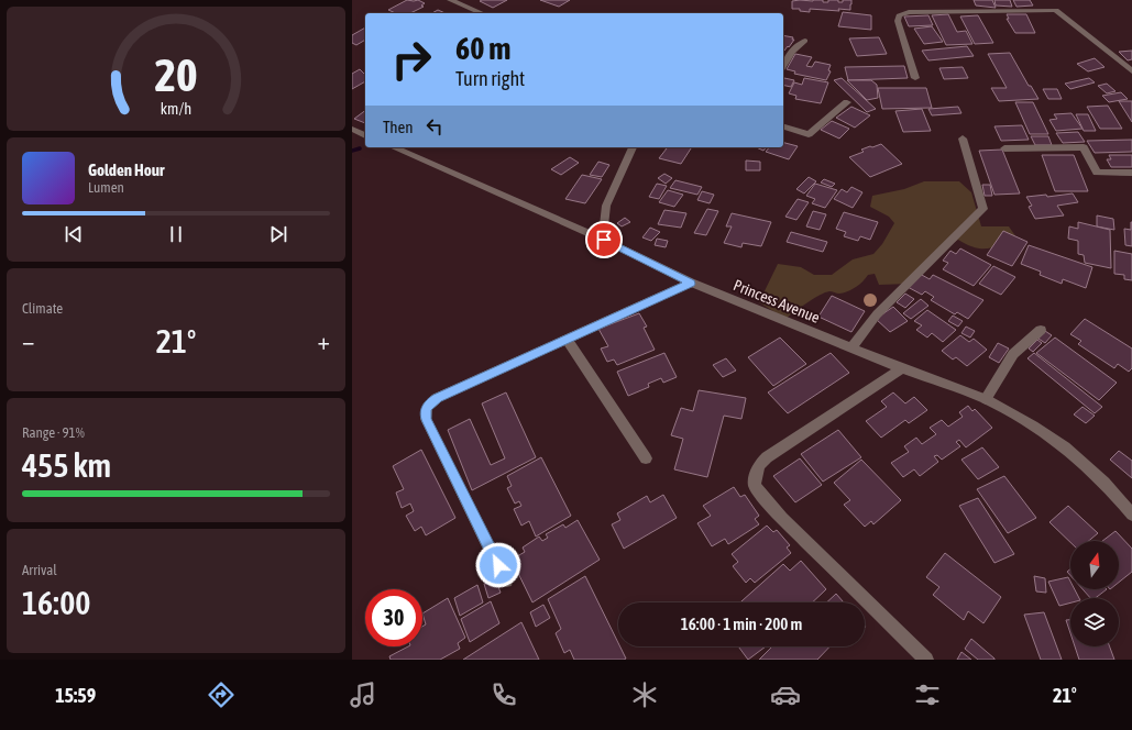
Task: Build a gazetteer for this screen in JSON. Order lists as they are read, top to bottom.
{
  "streets": {
    "street": ["Princess Avenue"]
  },
  "north": "top",
  "page": {
    "turn": ["60 m", "Turn right"],
    "then": "Then",
    "song": ["Golden Hour", "Lumen"],
    "tile": [
      "Climate",
      ["Range · 91%", "455 km"],
      ["Arrival", "16:00"]
    ],
    "heat": ["−", "21°", "+"],
    "limit": "30",
    "trip": "16:00 · 1 min · 200 m",
    "tabs": ["15:59", "21°"],
    "gauge": ["20", "km/h"]
  }
}
